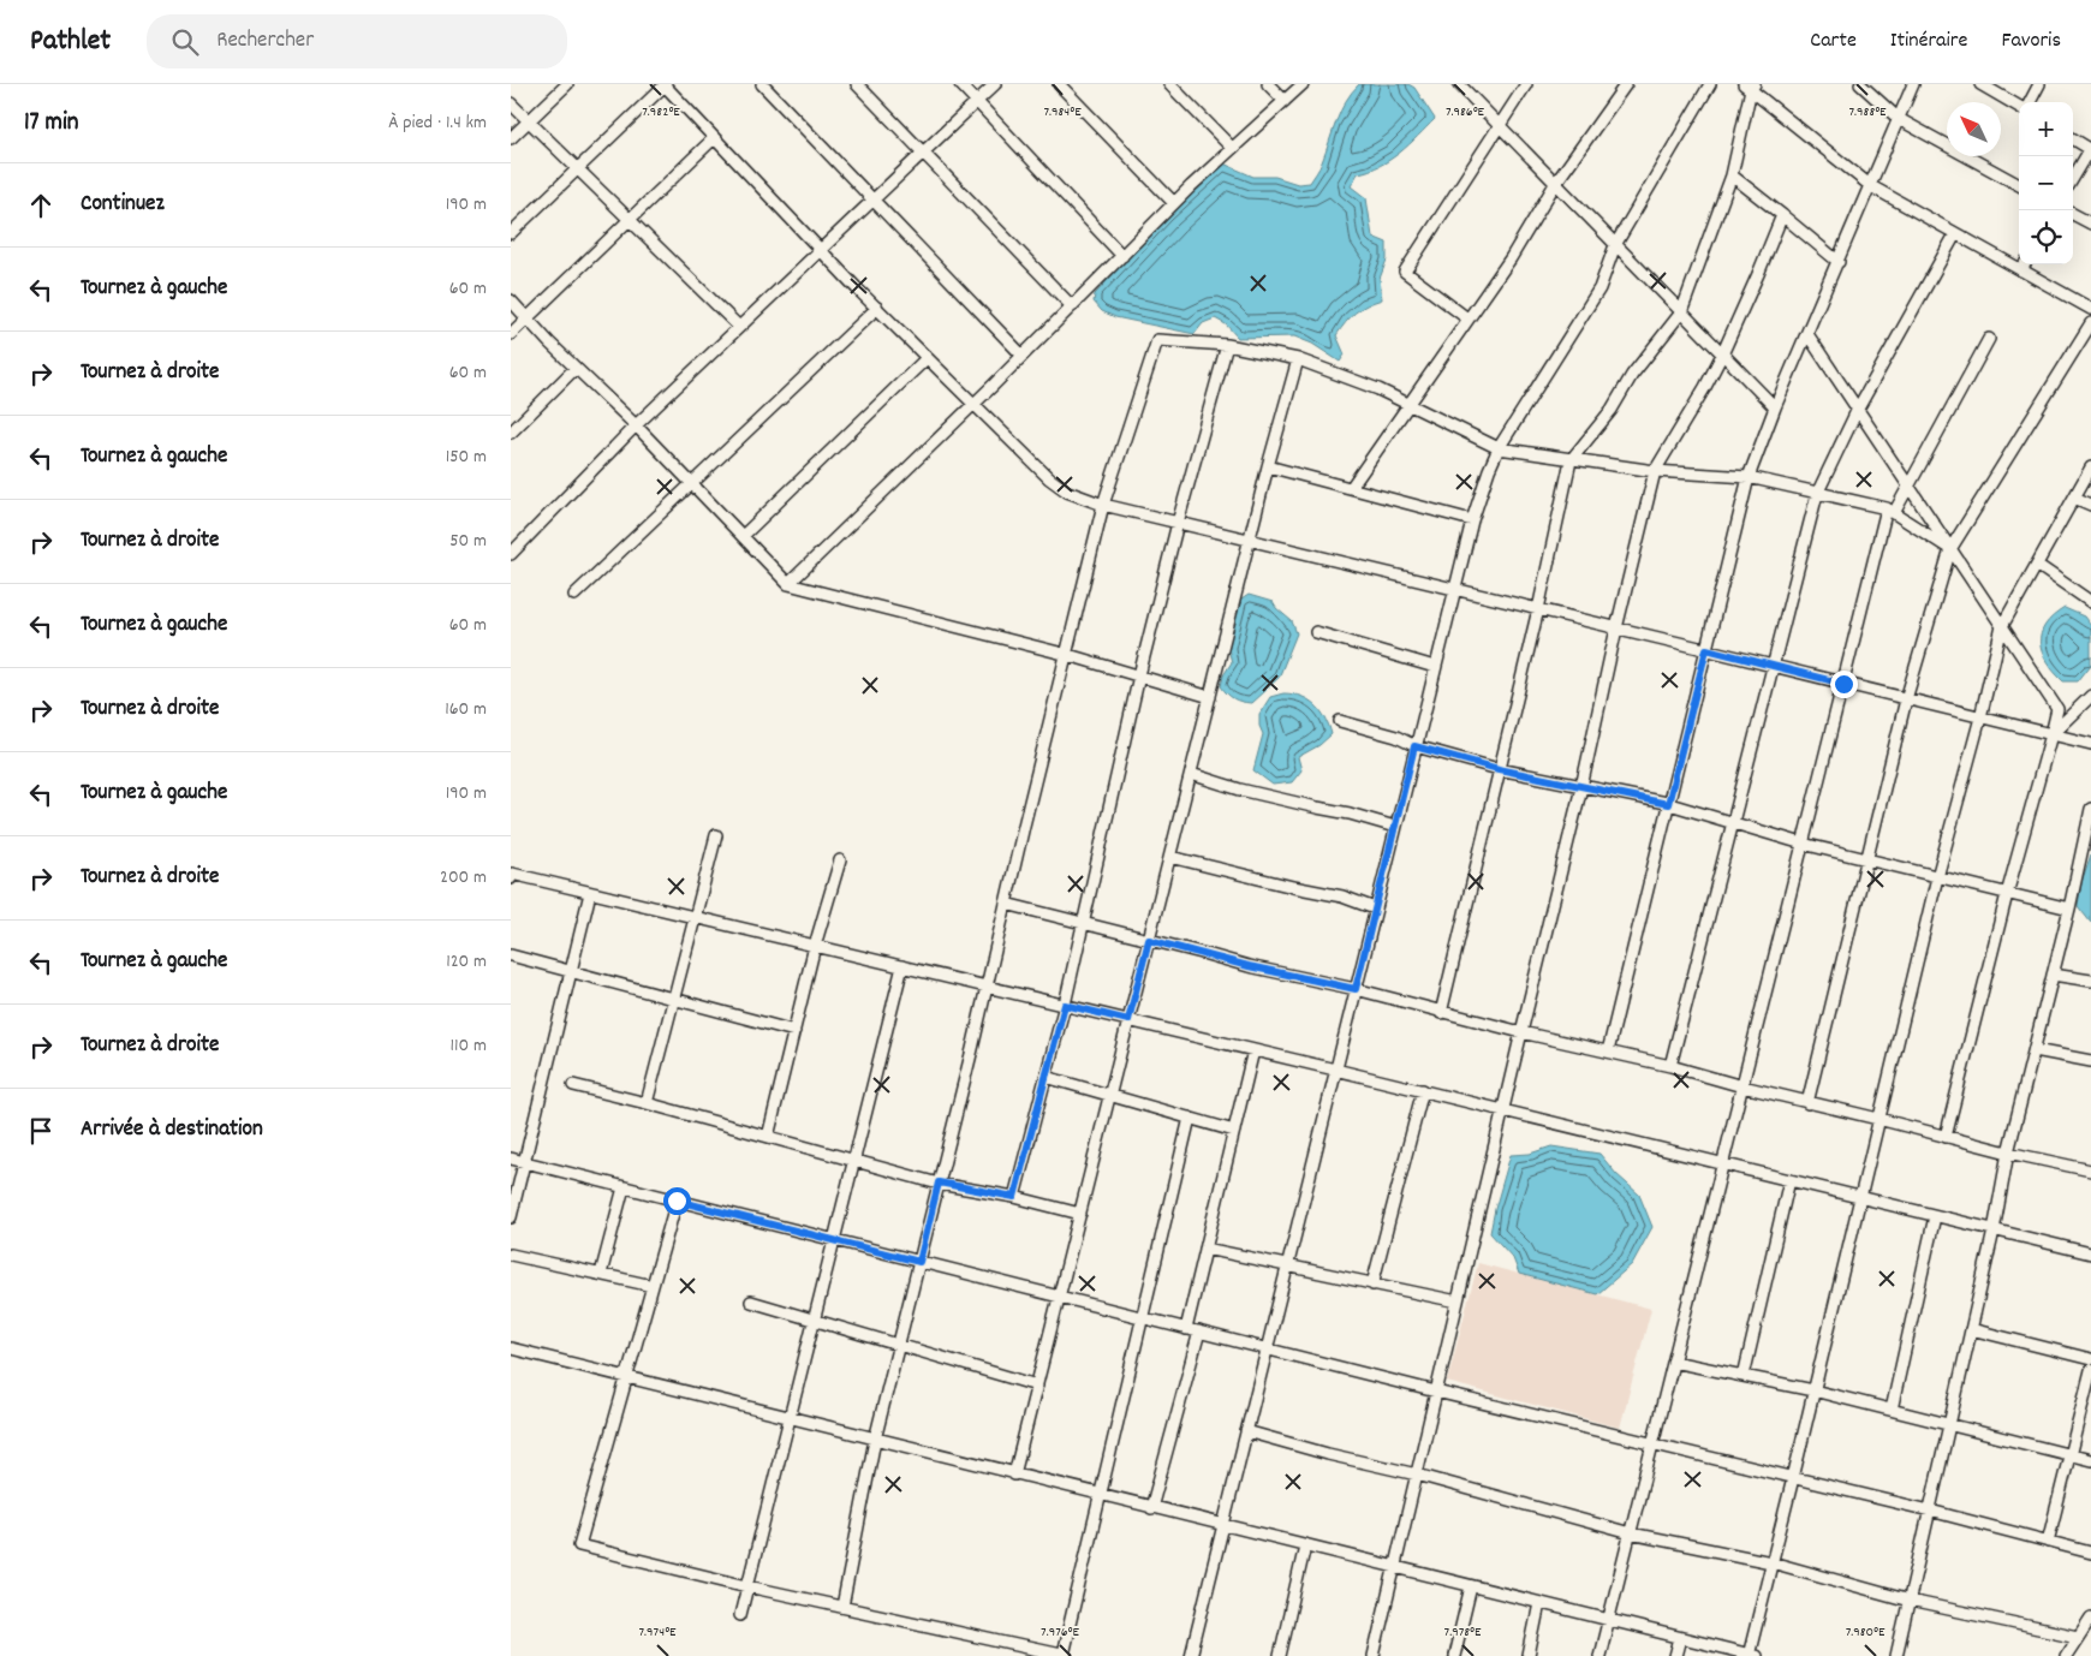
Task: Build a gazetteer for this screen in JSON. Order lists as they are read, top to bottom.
{
  "north": "top left",
  "page": {
    "header": "Pathlet",
    "search": "Rechercher",
    "nav": ["Carte", "Itinéraire", "Favoris"],
    "heading": ["17 min", "À pied · 1.4 km"],
    "map_buttons": ["+", "−"],
    "list": [
      ["Continuez", "190 m"],
      ["Tournez à gauche", "60 m"],
      ["Tournez à droite", "60 m"],
      ["Tournez à gauche", "150 m"],
      ["Tournez à droite", "50 m"],
      ["Tournez à gauche", "60 m"],
      ["Tournez à droite", "160 m"],
      ["Tournez à gauche", "190 m"],
      ["Tournez à droite", "200 m"],
      ["Tournez à gauche", "120 m"],
      ["Tournez à droite", "110 m"],
      "Arrivée à destination"
    ]
  },
  "coordinates": [
    "7.982°E",
    "7.984°E",
    "7.986°E",
    "7.988°E",
    "7.974°E",
    "7.976°E",
    "7.978°E",
    "7.980°E"
  ]
}
